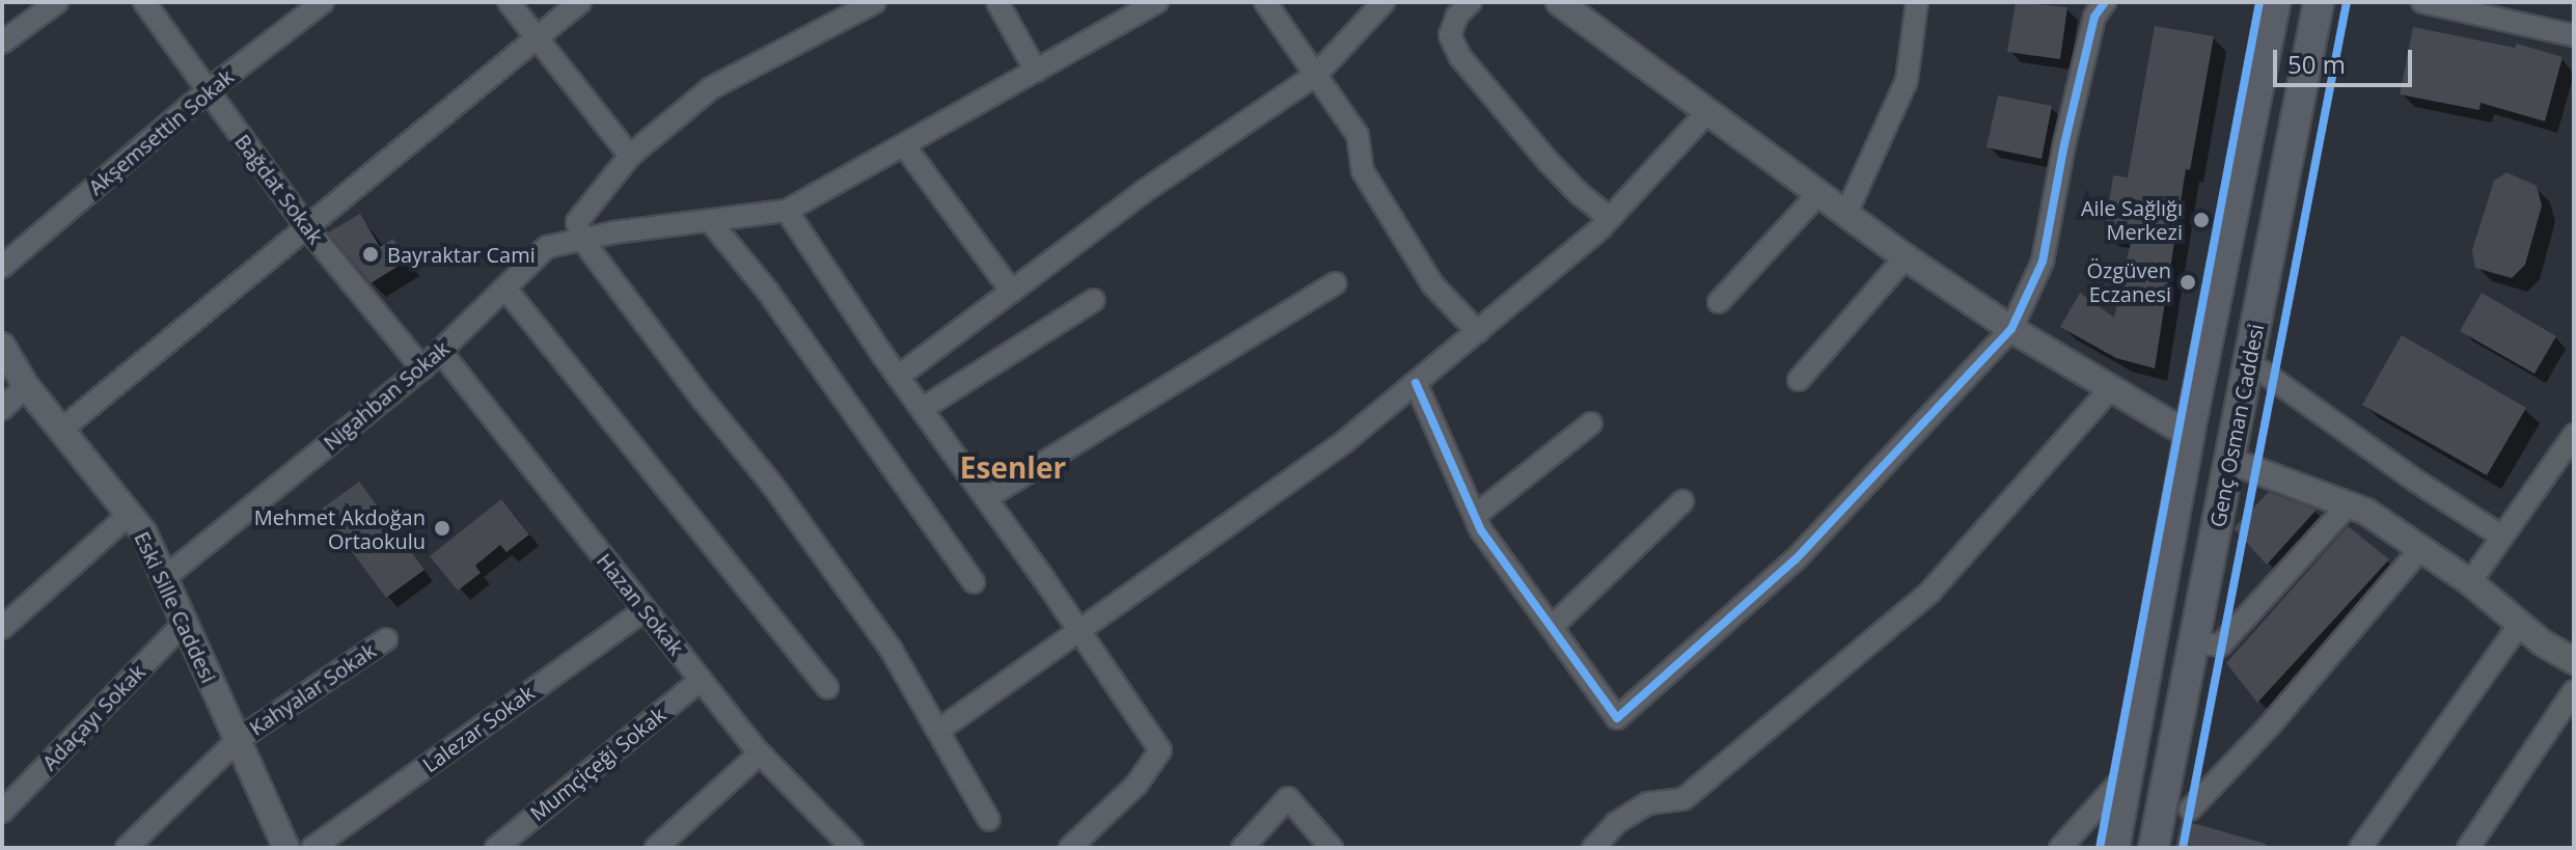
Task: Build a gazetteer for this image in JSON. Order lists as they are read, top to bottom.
{
  "streets": {
    "main road": ["Genç Osman Caddesi"],
    "street": [
      "Akşemsettin Sokak",
      "Bağdat Sokak",
      "Nigahban Sokak",
      "Hazan Sokak",
      "Eski Sille Caddesi",
      "Kahyalar Sokak",
      "Adaçayı Sokak",
      "Lalezar Sokak",
      "Mumçiçeği Sokak"
    ]
  },
  "crossings": [
    ["Akşemsettin Sokak", "Bağdat Sokak"],
    ["Bağdat Sokak", "Nigahban Sokak"],
    ["Nigahban Sokak", "Hazan Sokak"],
    ["Nigahban Sokak", "Eski Sille Caddesi"],
    ["Hazan Sokak", "Lalezar Sokak"],
    ["Hazan Sokak", "Mumçiçeği Sokak"],
    ["Eski Sille Caddesi", "Kahyalar Sokak"],
    ["Eski Sille Caddesi", "Adaçayı Sokak"]
  ],
  "districts": ["Esenler"],
  "places": [
    "Aile Sağlığı Merkezi",
    "Bayraktar Cami",
    "Özgüven Eczanesi",
    "Mehmet Akdoğan Ortaokulu"
  ],
  "scale_bar": "50 m"
}
